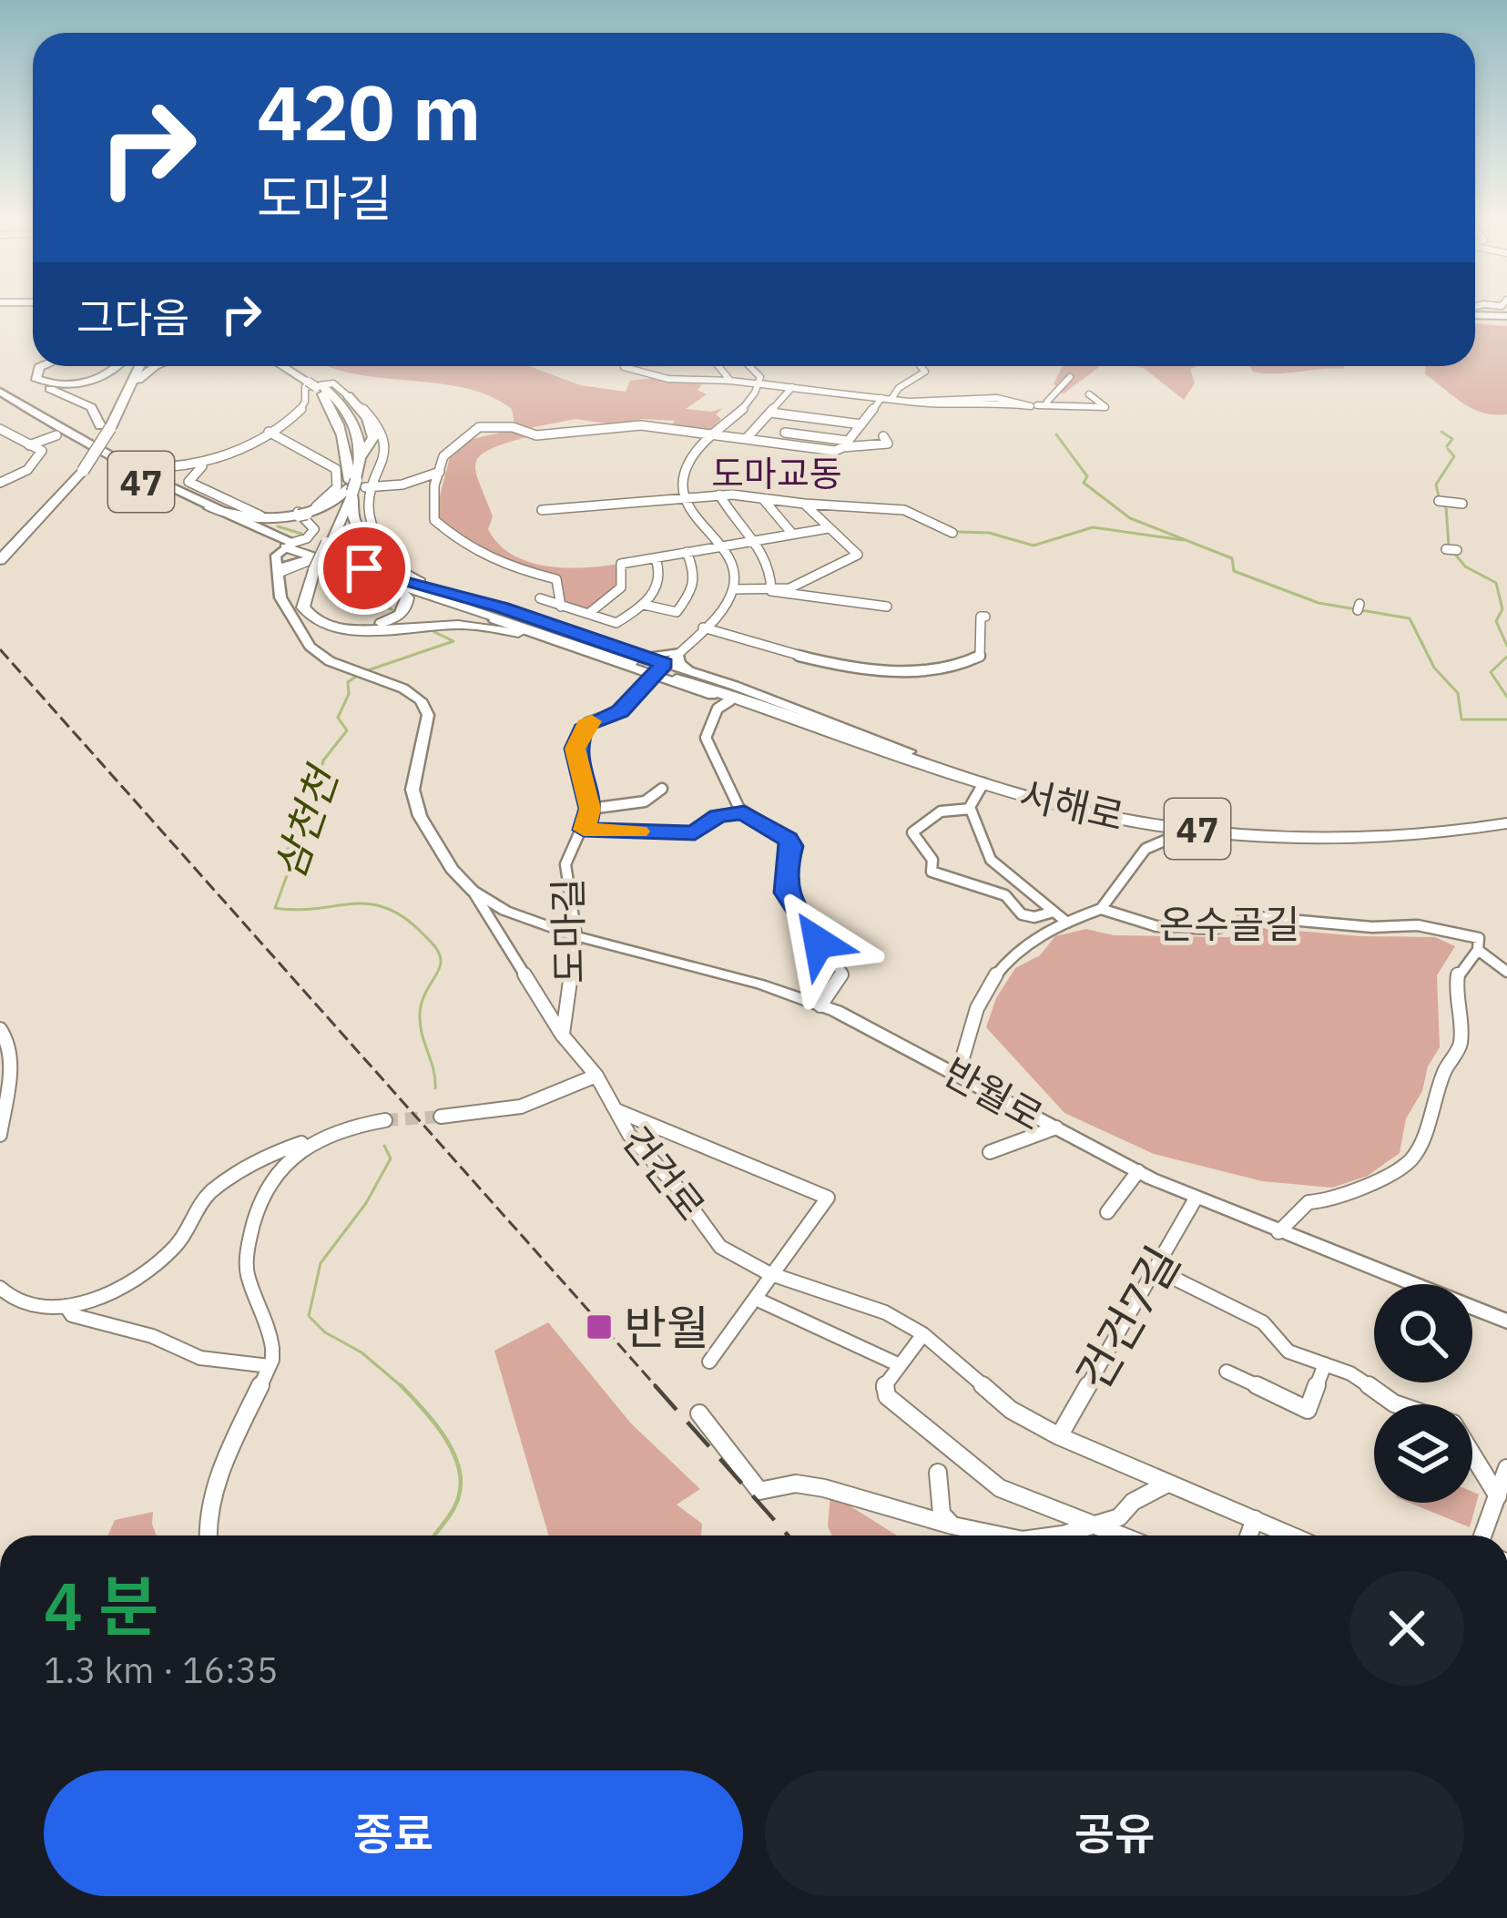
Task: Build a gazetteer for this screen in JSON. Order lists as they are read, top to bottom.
{
  "streets": {
    "highway": ["47", "서해로"],
    "main road": ["반월로", "건건로"],
    "street": ["온수골길", "도마길", "건건7길"]
  },
  "crossings": [
    ["47", "서해로"],
    ["47", "건건로"],
    ["도마길", "반월로"],
    ["도마길", "건건로"],
    ["반월로", "건건로"],
    ["반월로", "건건7길"],
    ["건건로", "건건7길"]
  ],
  "districts": ["도마교동"],
  "water": ["삼천천"],
  "places": {
    "transit": ["반월"]
  },
  "page": {
    "turn": ["420 m", "도마길"],
    "then": "그다음",
    "heading": ["4 분", "1.3 km · 16:35"],
    "buttons": ["종료", "공유"]
  }
}
